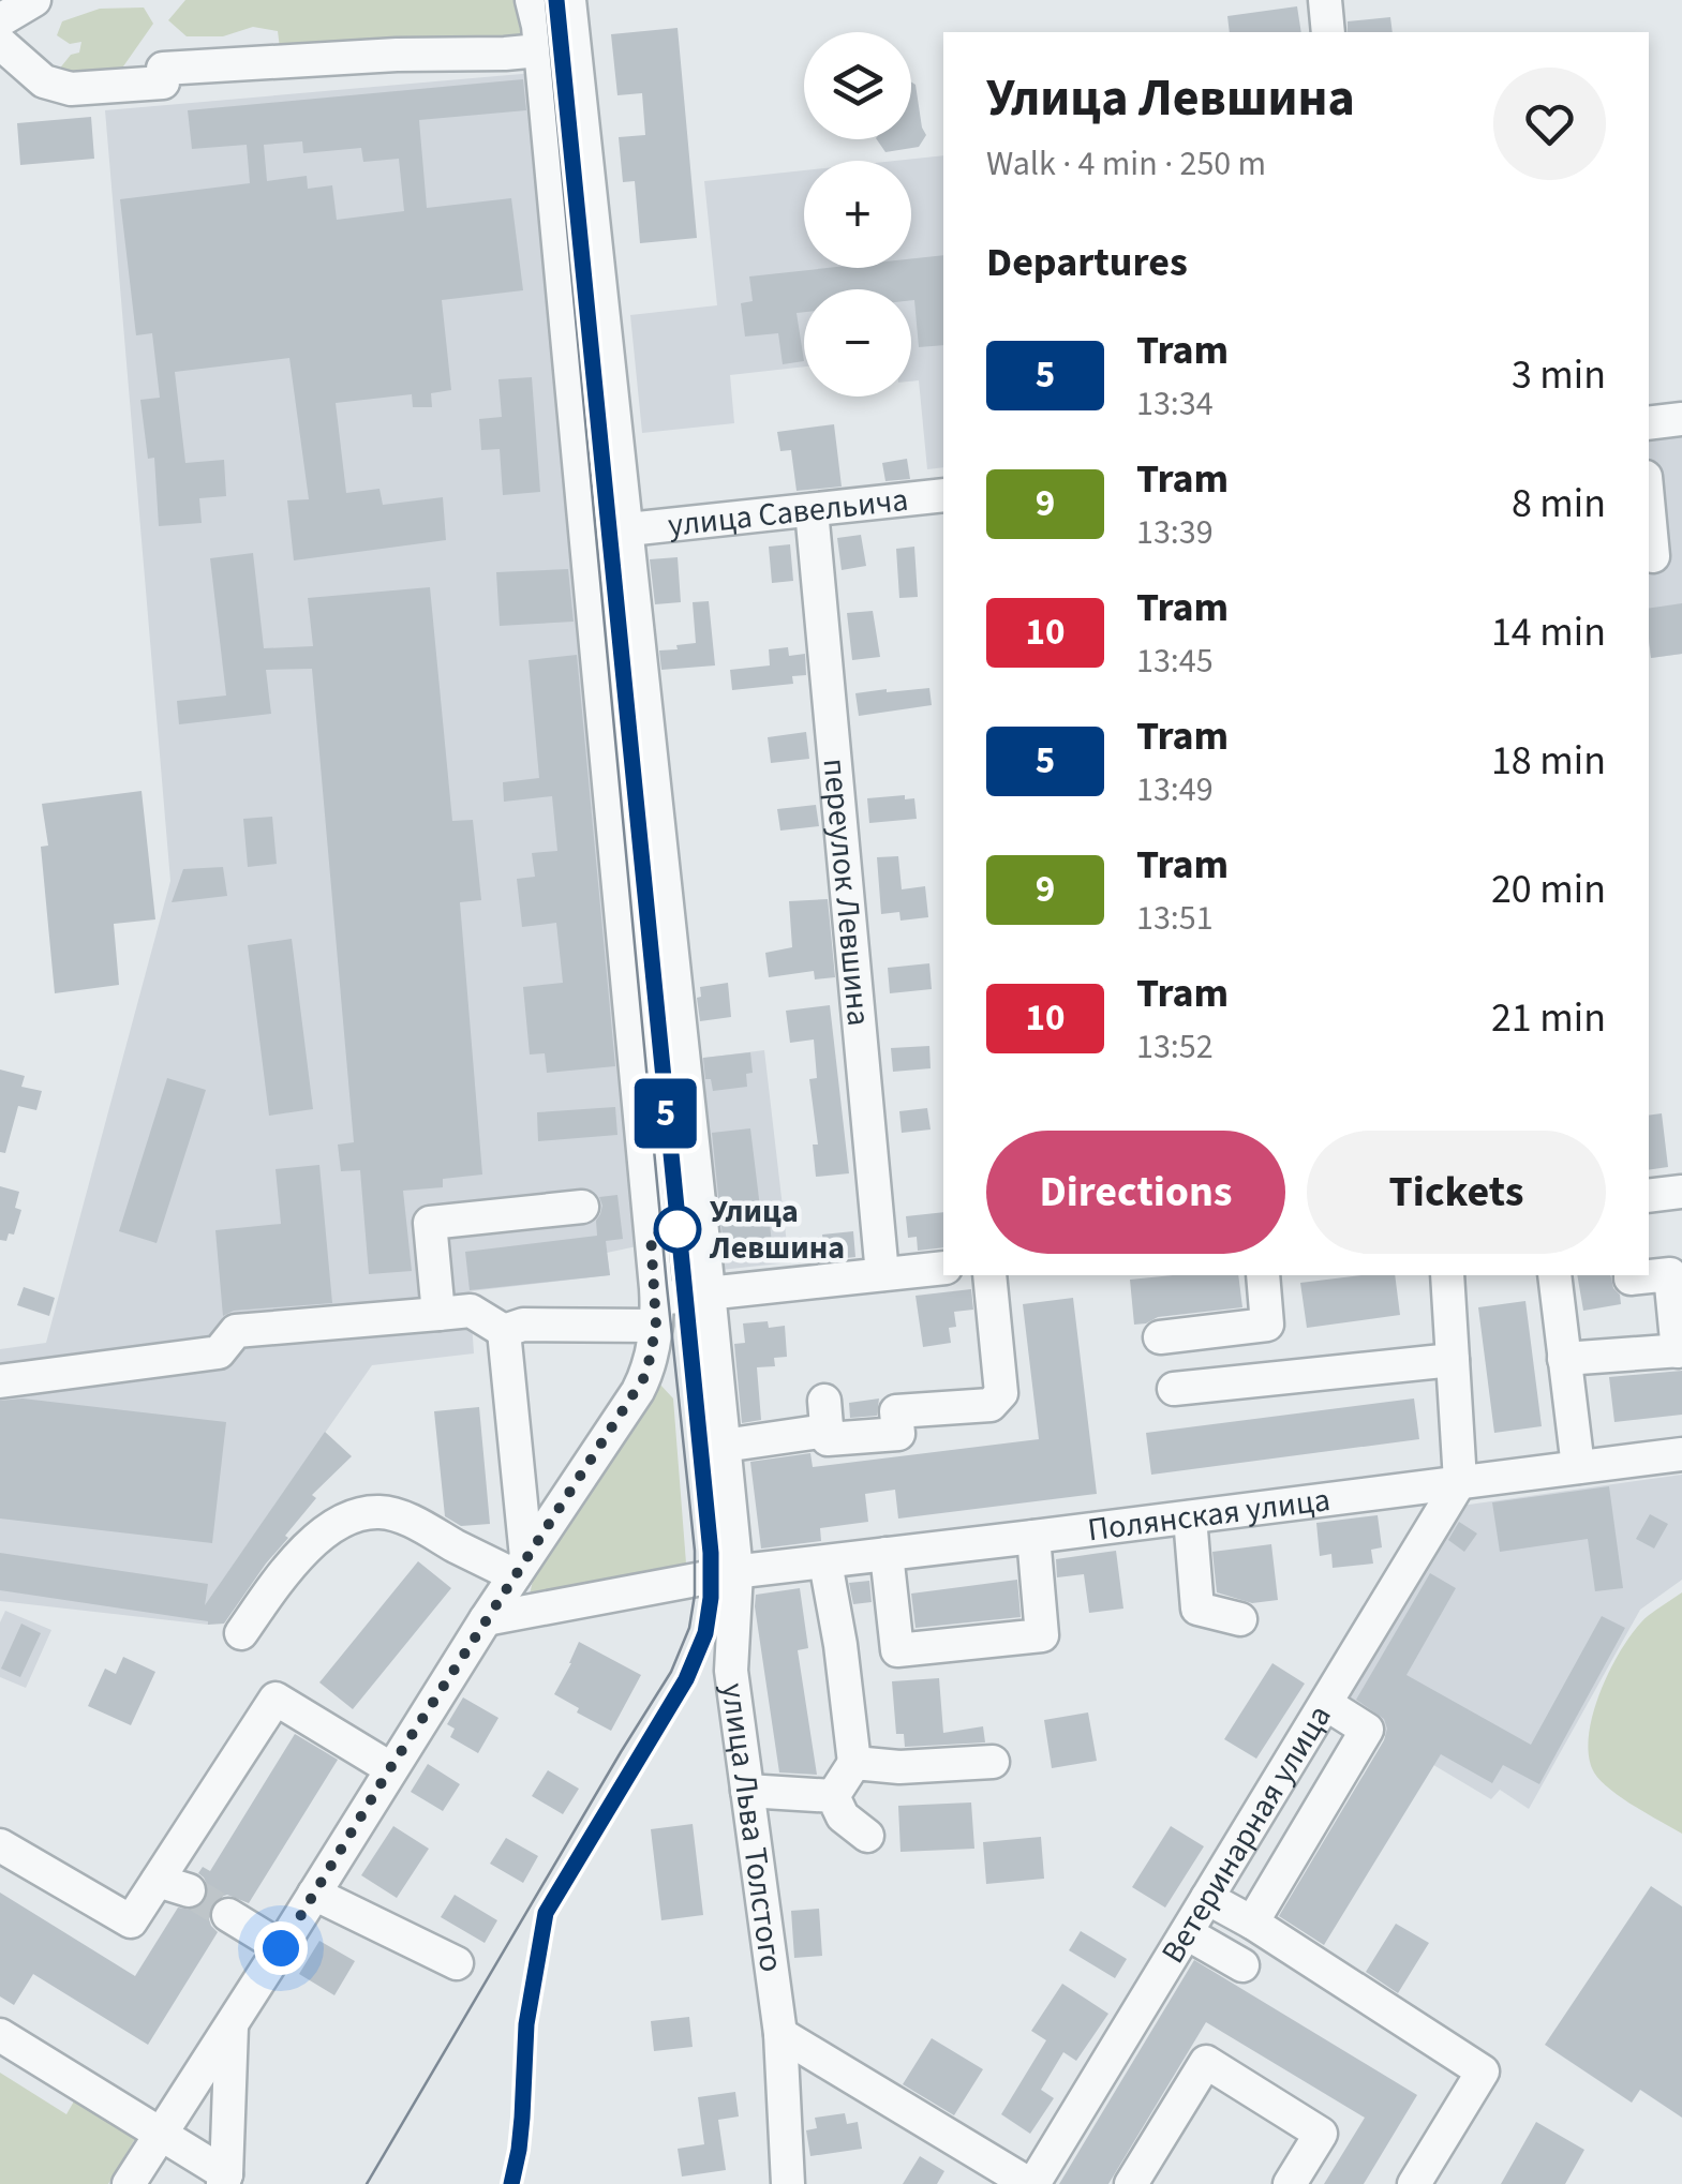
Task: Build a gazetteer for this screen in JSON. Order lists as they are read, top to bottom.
{
  "streets": {
    "street": [
      "улица Савельича",
      "переулок Левшина",
      "Полянская улица",
      "улица Льва Толстого",
      "Ветеринарная улица"
    ]
  },
  "crossings": [
    ["улица Савельича", "переулок Левшина"],
    ["улица Савельича", "улица Льва Толстого"],
    ["Полянская улица", "улица Льва Толстого"],
    ["Полянская улица", "Ветеринарная улица"]
  ],
  "places": ["Улица Левшина"],
  "lines": ["tram line 5"],
  "page": {
    "on_map": "5",
    "map_buttons": ["+", "−"],
    "heading": [
      ["Улица Левшина", "Walk · 4 min · 250 m"],
      "Departures"
    ],
    "list": [
      {
        "mark": "5",
        "name": "Tram",
        "note": "13:34",
        "value": "3 min"
      },
      {
        "mark": "9",
        "name": "Tram",
        "note": "13:39",
        "value": "8 min"
      },
      {
        "mark": "10",
        "name": "Tram",
        "note": "13:45",
        "value": "14 min"
      },
      {
        "mark": "5",
        "name": "Tram",
        "note": "13:49",
        "value": "18 min"
      },
      {
        "mark": "9",
        "name": "Tram",
        "note": "13:51",
        "value": "20 min"
      },
      {
        "mark": "10",
        "name": "Tram",
        "note": "13:52",
        "value": "21 min"
      }
    ],
    "buttons": ["Directions", "Tickets"]
  }
}
